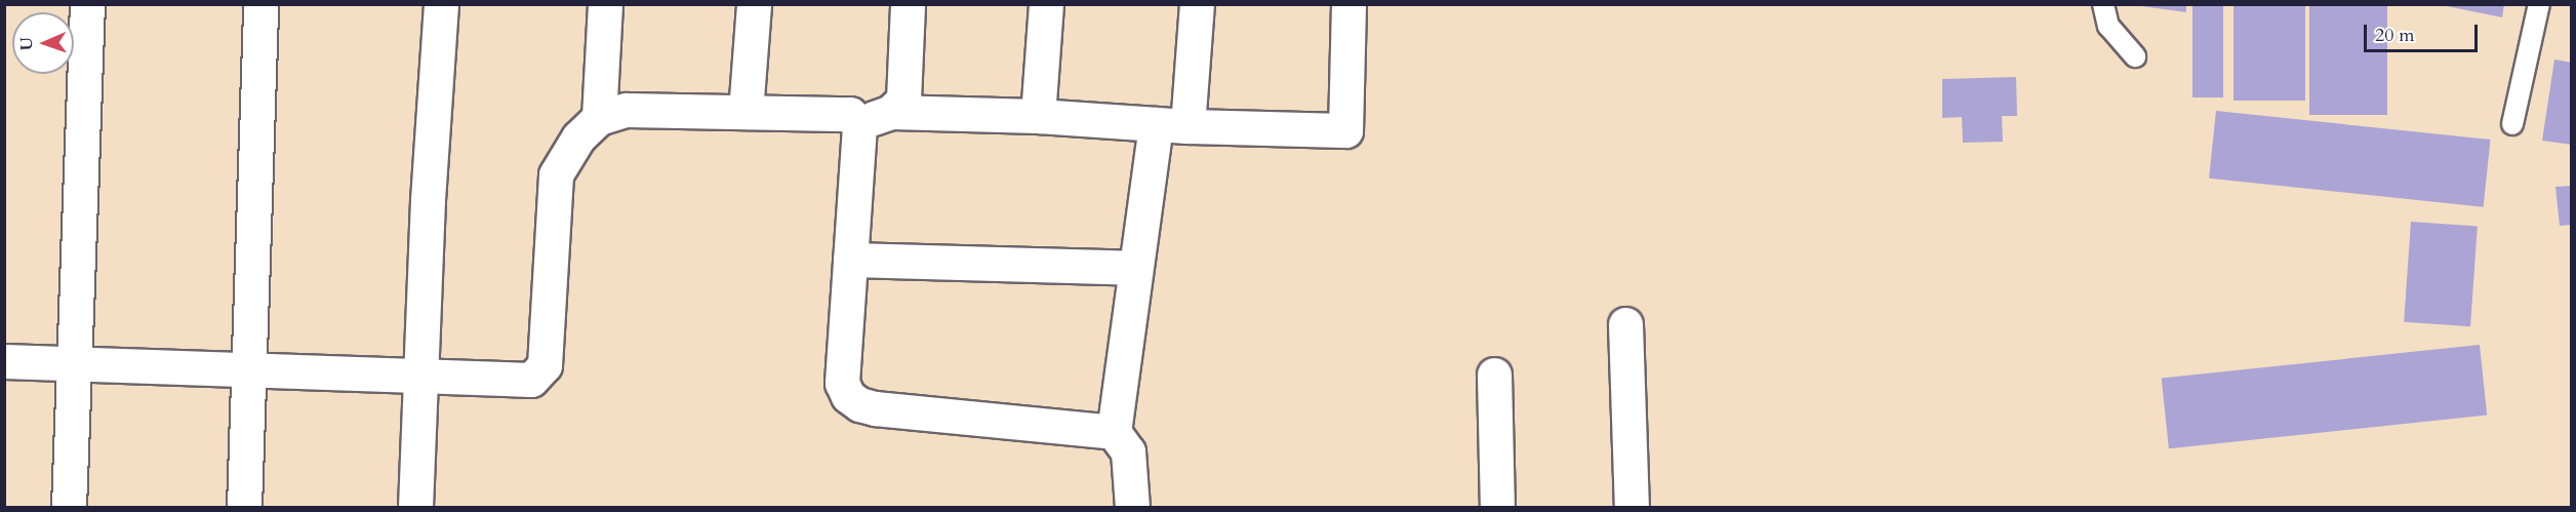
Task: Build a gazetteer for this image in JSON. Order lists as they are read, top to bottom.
{
  "scale_bar": "20 m",
  "north": "left"
}
